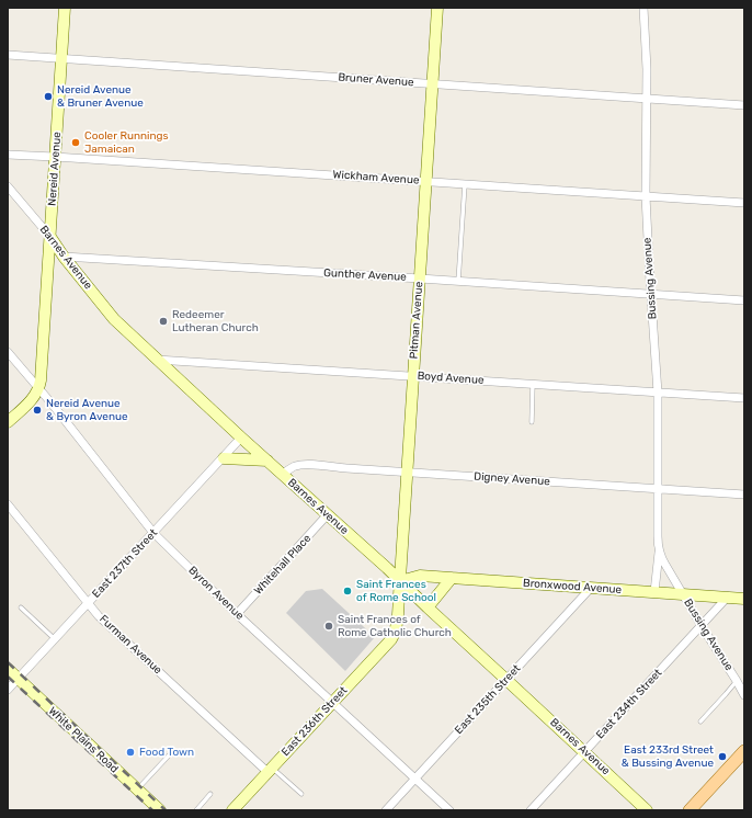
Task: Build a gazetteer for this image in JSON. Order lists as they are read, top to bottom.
{
  "streets": {
    "street": [
      "Bruner Avenue",
      "Nereid Avenue",
      "Wickham Avenue",
      "Barnes Avenue",
      "Gunther Avenue",
      "Bussing Avenue",
      "Pitman Avenue",
      "Boyd Avenue",
      "Digney Avenue",
      "East 237th Street",
      "Whitehall Place",
      "Bronxwood Avenue",
      "Byron Avenue",
      "Furman Avenue",
      "East 235th Street",
      "East 234th Street",
      "East 236th Street",
      "White Plains Road"
    ]
  },
  "crossings": [
    ["Bruner Avenue", "Nereid Avenue"],
    ["Bruner Avenue", "Bussing Avenue"],
    ["Bruner Avenue", "Pitman Avenue"],
    ["Nereid Avenue", "Wickham Avenue"],
    ["Nereid Avenue", "Barnes Avenue"],
    ["Nereid Avenue", "Byron Avenue"],
    ["Wickham Avenue", "Bussing Avenue"],
    ["Wickham Avenue", "Pitman Avenue"],
    ["Barnes Avenue", "Gunther Avenue"],
    ["Barnes Avenue", "Pitman Avenue"],
    ["Barnes Avenue", "Boyd Avenue"],
    ["Barnes Avenue", "Digney Avenue"],
    ["Barnes Avenue", "East 237th Street"],
    ["Barnes Avenue", "Whitehall Place"],
    ["Barnes Avenue", "Bronxwood Avenue"],
    ["Barnes Avenue", "East 235th Street"],
    ["Barnes Avenue", "East 234th Street"],
    ["Gunther Avenue", "Bussing Avenue"],
    ["Gunther Avenue", "Pitman Avenue"],
    ["Bussing Avenue", "Boyd Avenue"],
    ["Bussing Avenue", "Digney Avenue"],
    ["Bussing Avenue", "Bronxwood Avenue"],
    ["Bussing Avenue", "East 234th Street"],
    ["Pitman Avenue", "Boyd Avenue"],
    ["Pitman Avenue", "Digney Avenue"],
    ["Pitman Avenue", "Bronxwood Avenue"],
    ["Pitman Avenue", "East 236th Street"],
    ["East 237th Street", "Byron Avenue"],
    ["East 237th Street", "Furman Avenue"],
    ["East 237th Street", "White Plains Road"],
    ["Whitehall Place", "Byron Avenue"],
    ["Bronxwood Avenue", "East 235th Street"],
    ["Bronxwood Avenue", "East 234th Street"],
    ["Byron Avenue", "East 235th Street"],
    ["Byron Avenue", "East 236th Street"],
    ["Furman Avenue", "East 236th Street"]
  ],
  "places": [
    "Nereid Avenue & Bruner Avenue",
    "Cooler Runnings Jamaican",
    "Redeemer Lutheran Church",
    "Nereid Avenue & Byron Avenue",
    "Saint Frances of Rome School",
    "Saint Frances of Rome Catholic Church",
    "Food Town",
    "East 233rd Street & Bussing Avenue"
  ]
}
